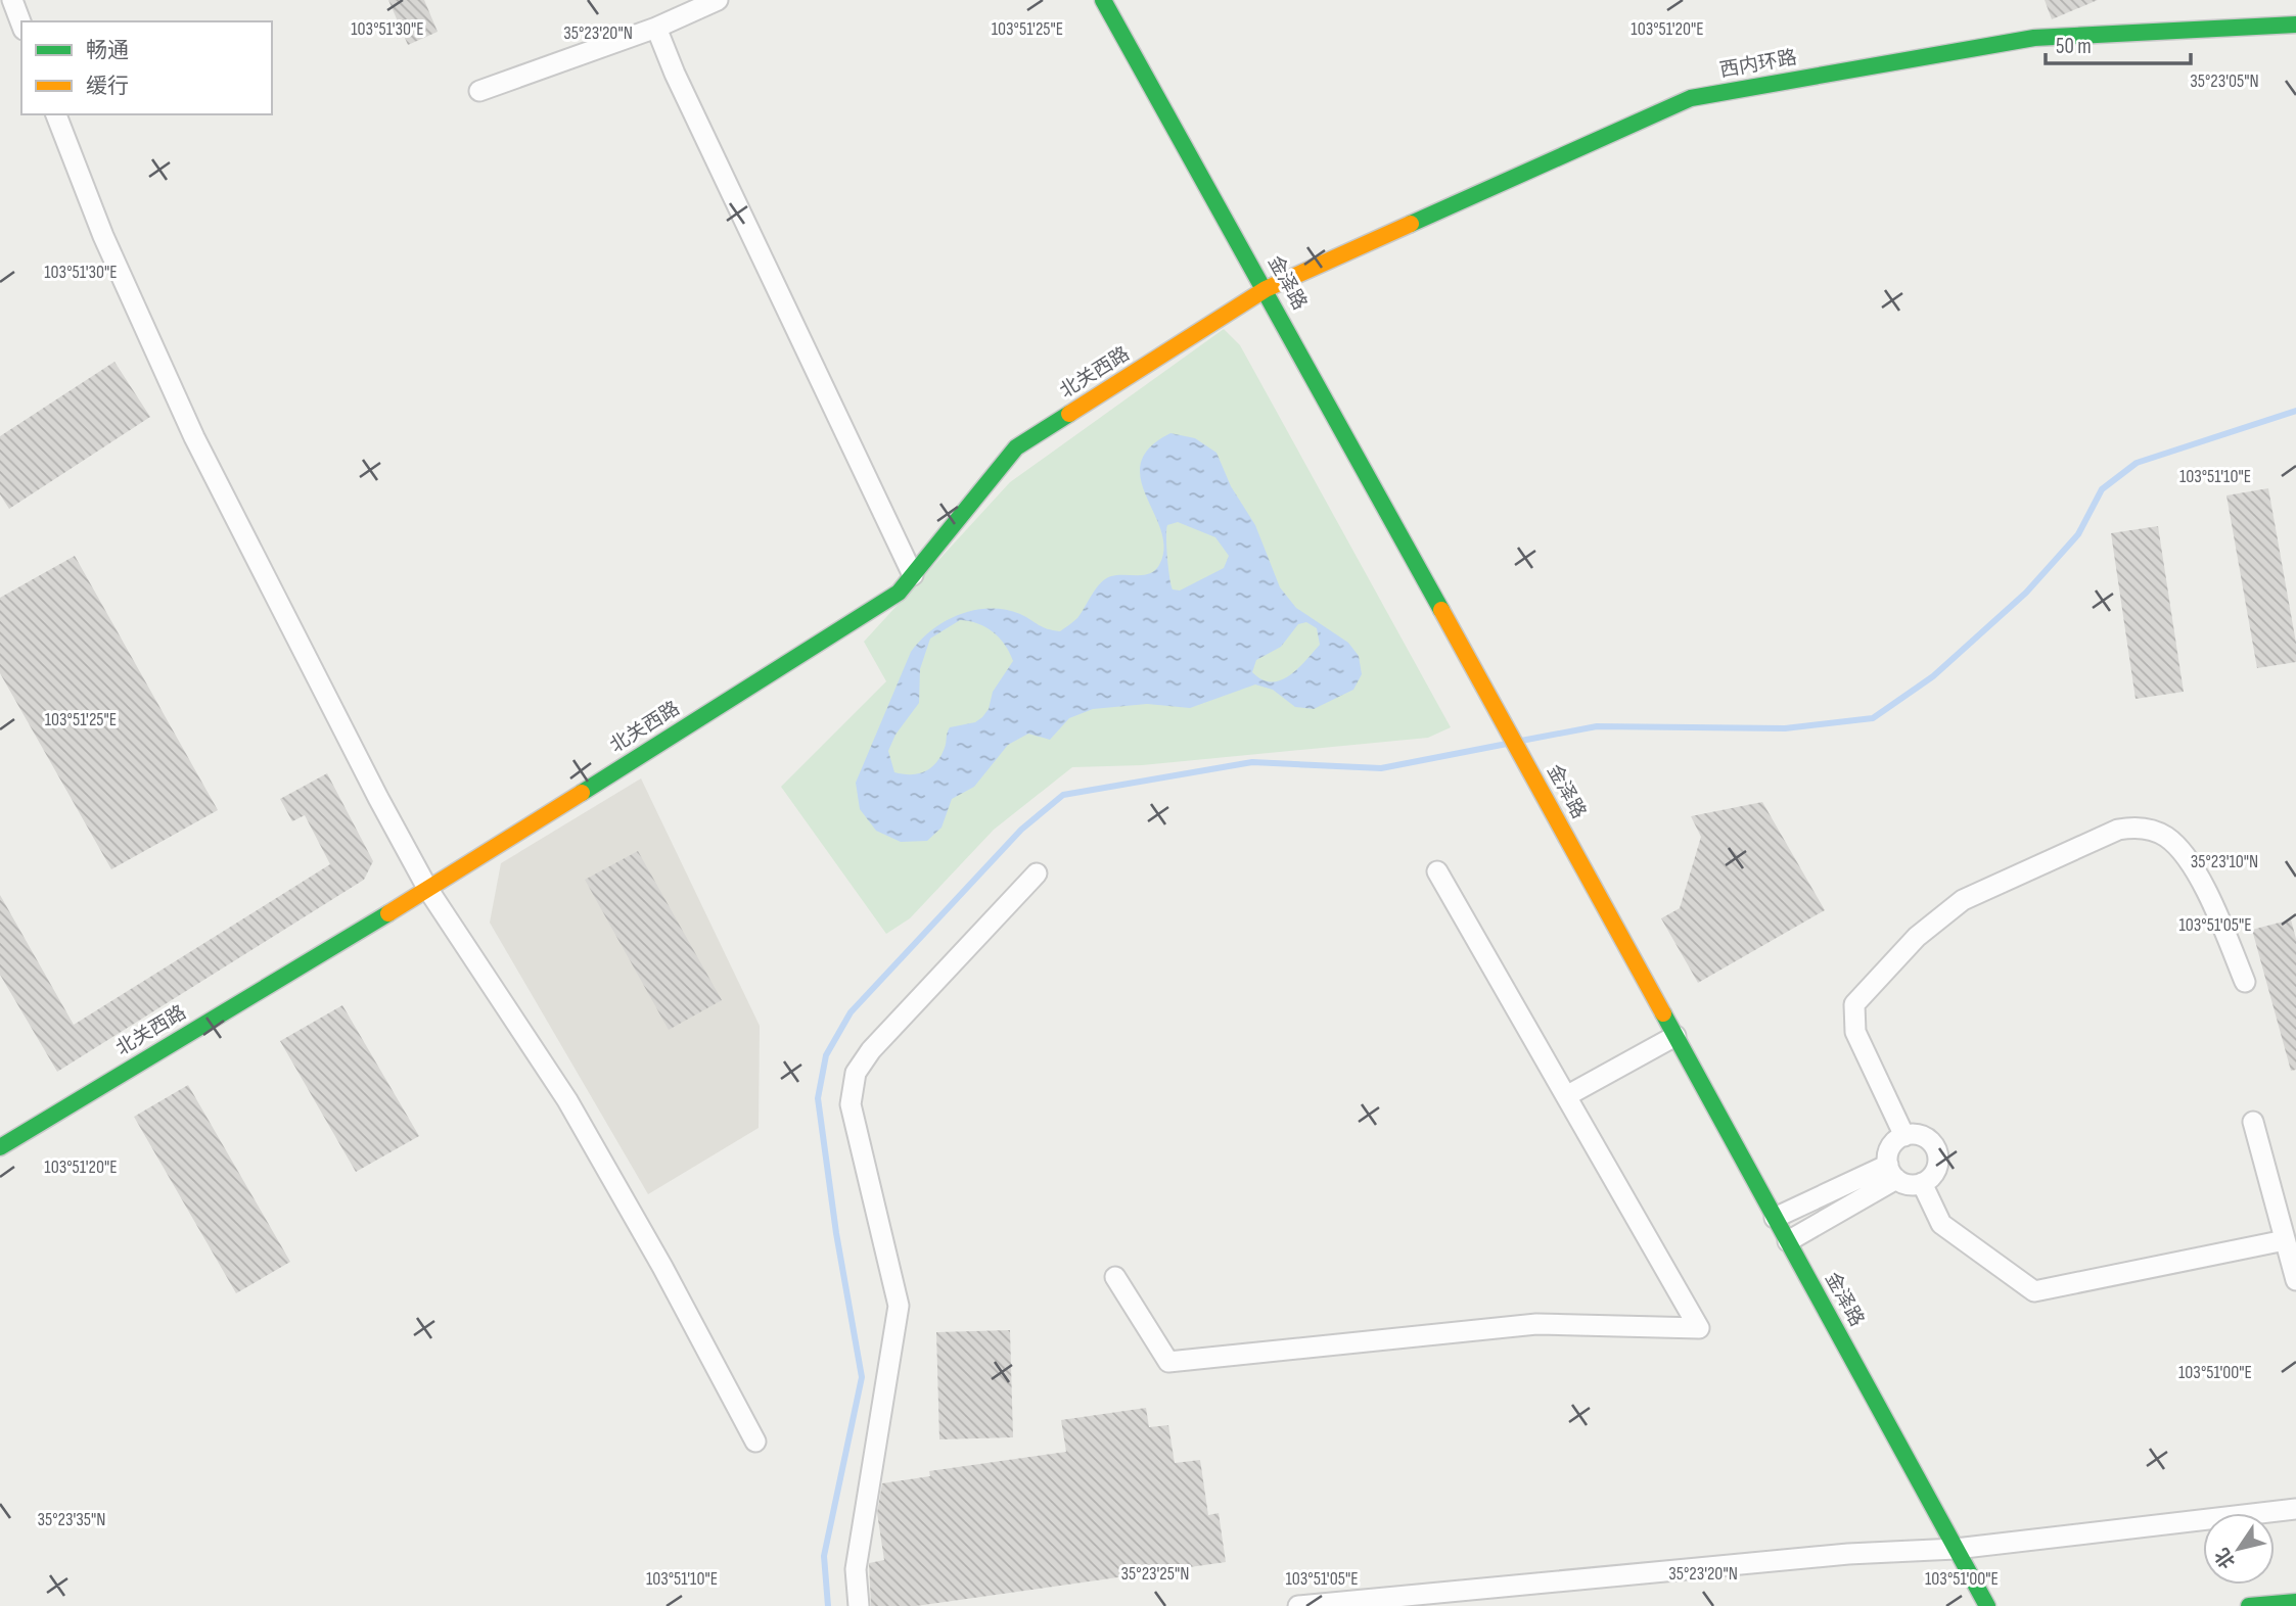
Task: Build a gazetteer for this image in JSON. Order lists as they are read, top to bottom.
{
  "streets": {
    "main road": ["西内环路", "金泽路", "北关西路"]
  },
  "crossings": [
    ["西内环路", "金泽路"],
    ["西内环路", "北关西路"],
    ["金泽路", "北关西路"]
  ],
  "legend": ["畅通", "缓行"],
  "scale_bar": "50 m",
  "north": "bottom left",
  "coordinates": [
    "103°51'30\"E",
    "103°51'25\"E",
    "103°51'20\"E",
    "35°23'20\"N",
    "35°23'05\"N",
    "103°51'10\"E",
    "35°23'10\"N",
    "103°51'05\"E",
    "103°51'00\"E",
    "35°23'35\"N",
    "35°23'25\"N"
  ]
}
